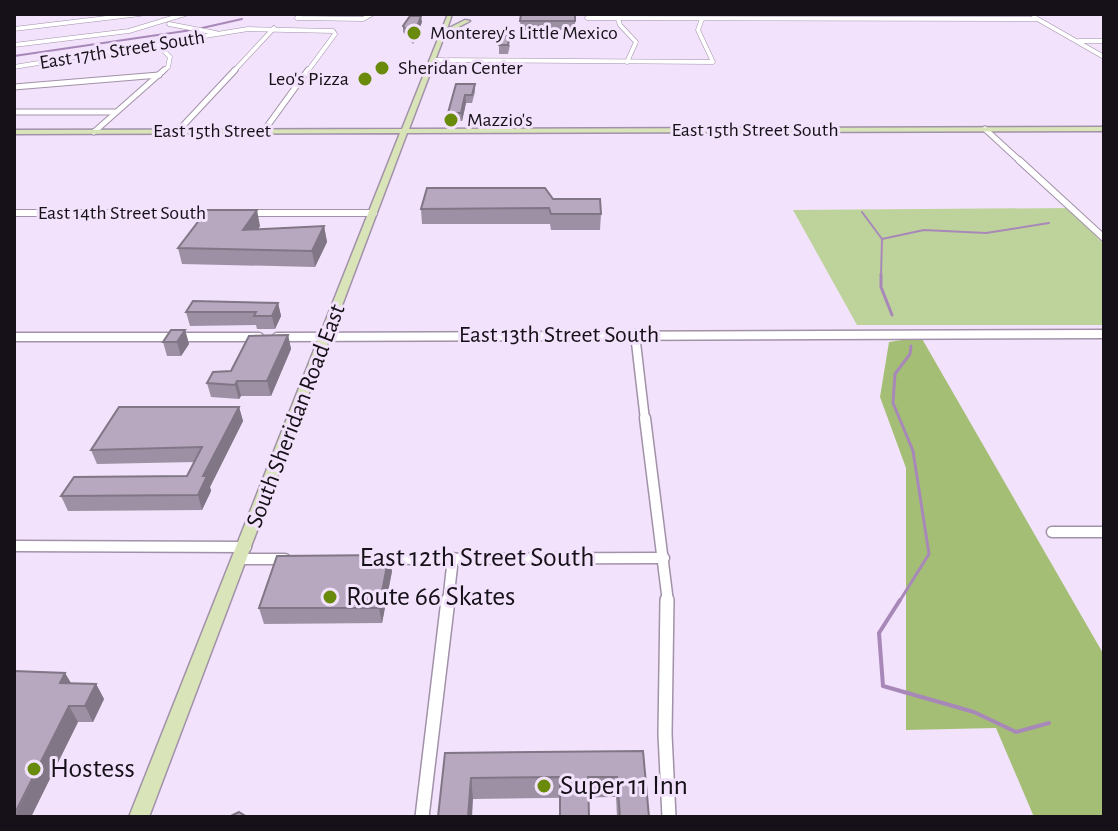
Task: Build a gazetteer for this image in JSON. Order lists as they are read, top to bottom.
{
  "streets": {
    "main road": ["East 15th Street South", "East 15th Street", "South Sheridan Road East"],
    "street": [
      "East 17th Street South",
      "East 14th Street South",
      "East 13th Street South",
      "East 12th Street South"
    ]
  },
  "crossings": [
    ["East 17th Street South", "East 15th Street"],
    ["East 15th Street South", "East 15th Street"],
    ["East 15th Street South", "South Sheridan Road East"],
    ["East 15th Street", "South Sheridan Road East"],
    ["East 13th Street South", "South Sheridan Road East"]
  ],
  "places": [
    "Monterey's Little Mexico",
    "Sheridan Center",
    "Leo's Pizza",
    "Mazzio's",
    "Route 66 Skates",
    "Hostess",
    "Super 11 Inn"
  ]
}
